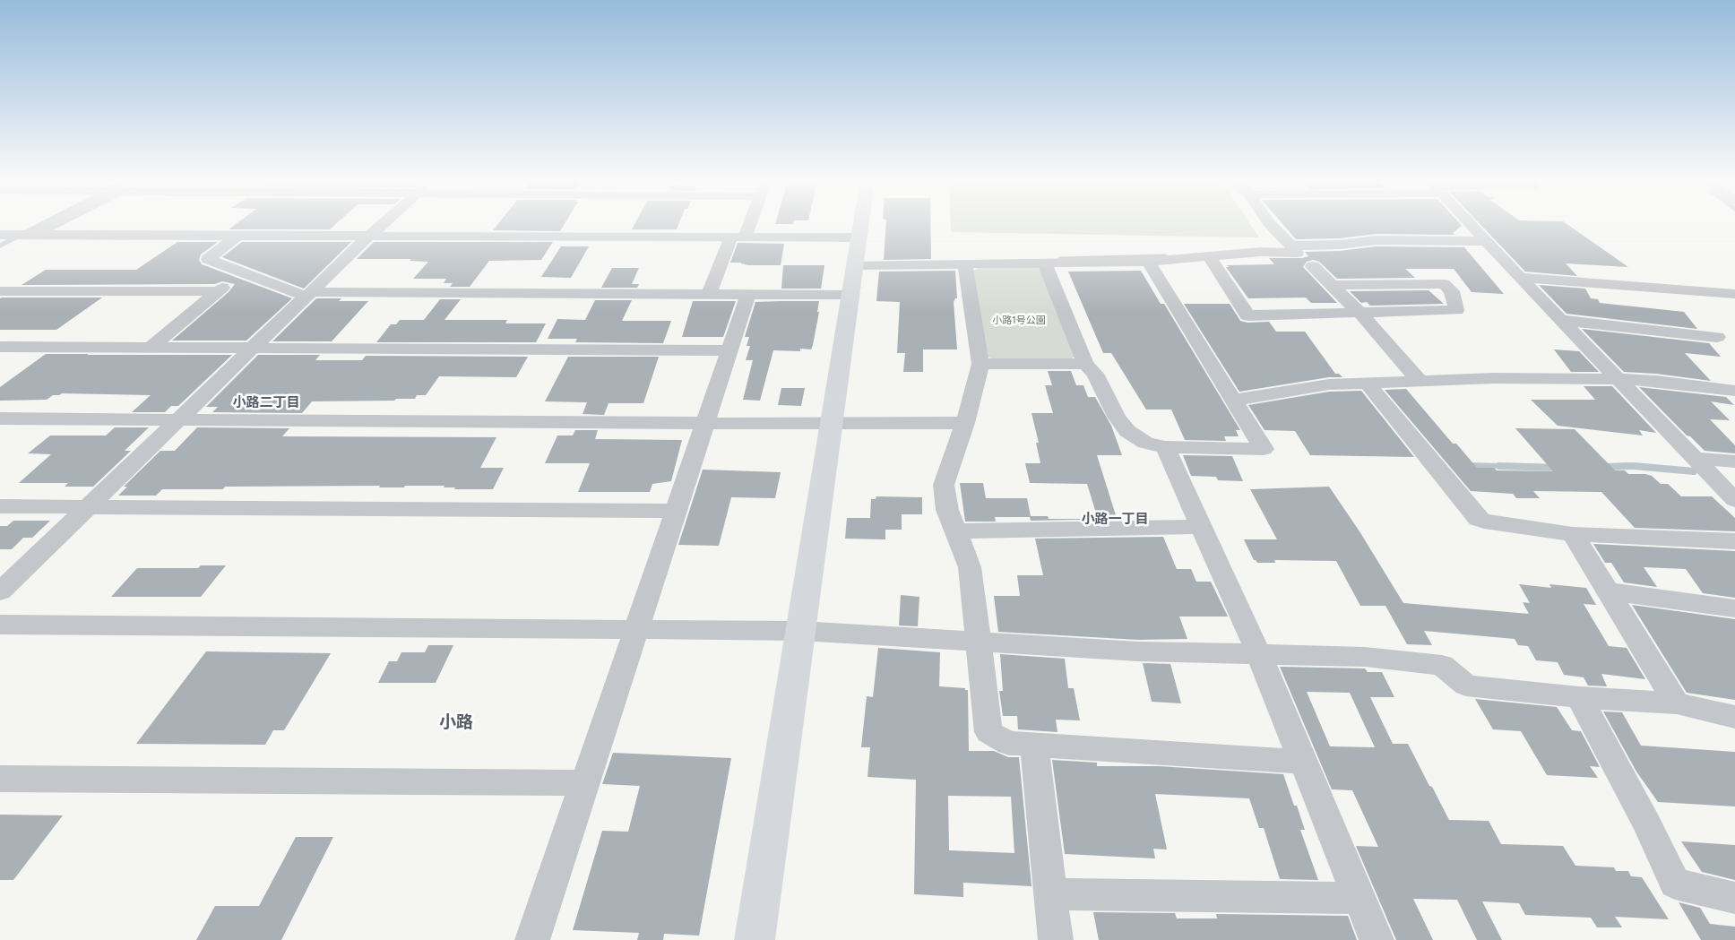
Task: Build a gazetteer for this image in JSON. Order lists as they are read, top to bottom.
{
  "districts": ["小路二丁目", "小路一丁目", "小路"],
  "parks": ["小路1号公園"]
}
